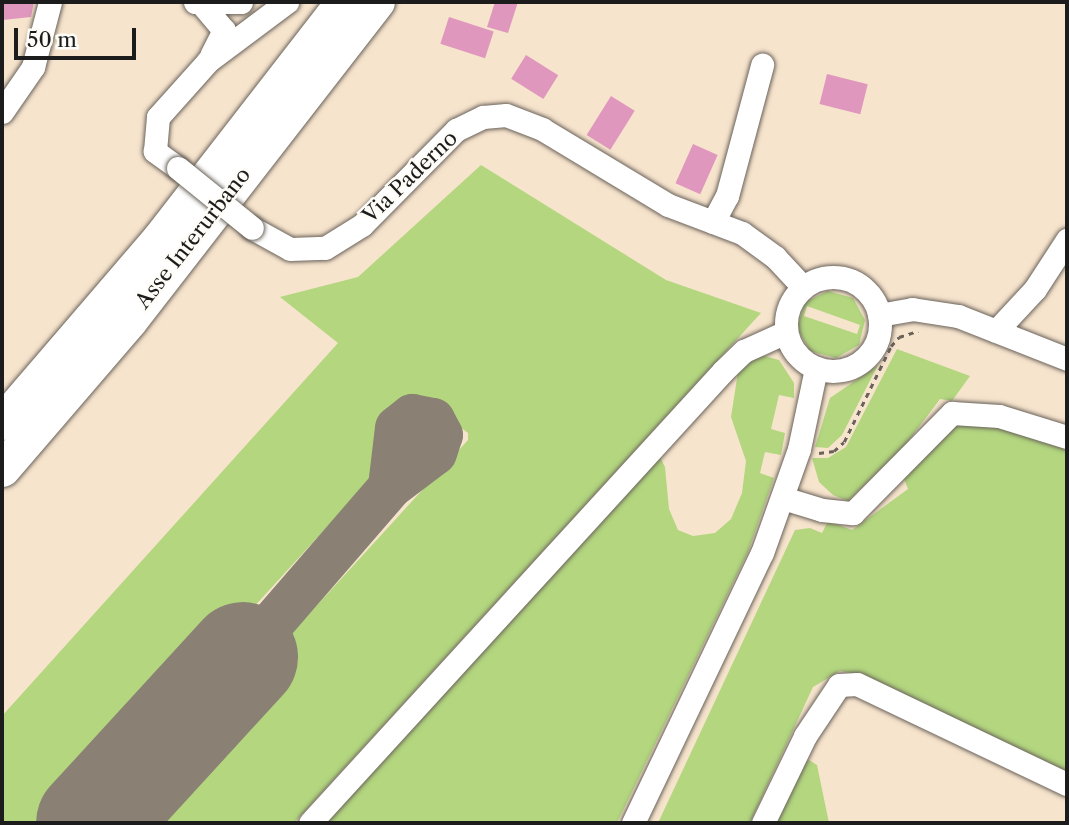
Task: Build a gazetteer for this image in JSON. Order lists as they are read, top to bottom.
{
  "streets": {
    "highway": ["Asse Interurbano"],
    "street": ["Via Paderno"]
  },
  "scale_bar": "50 m"
}
